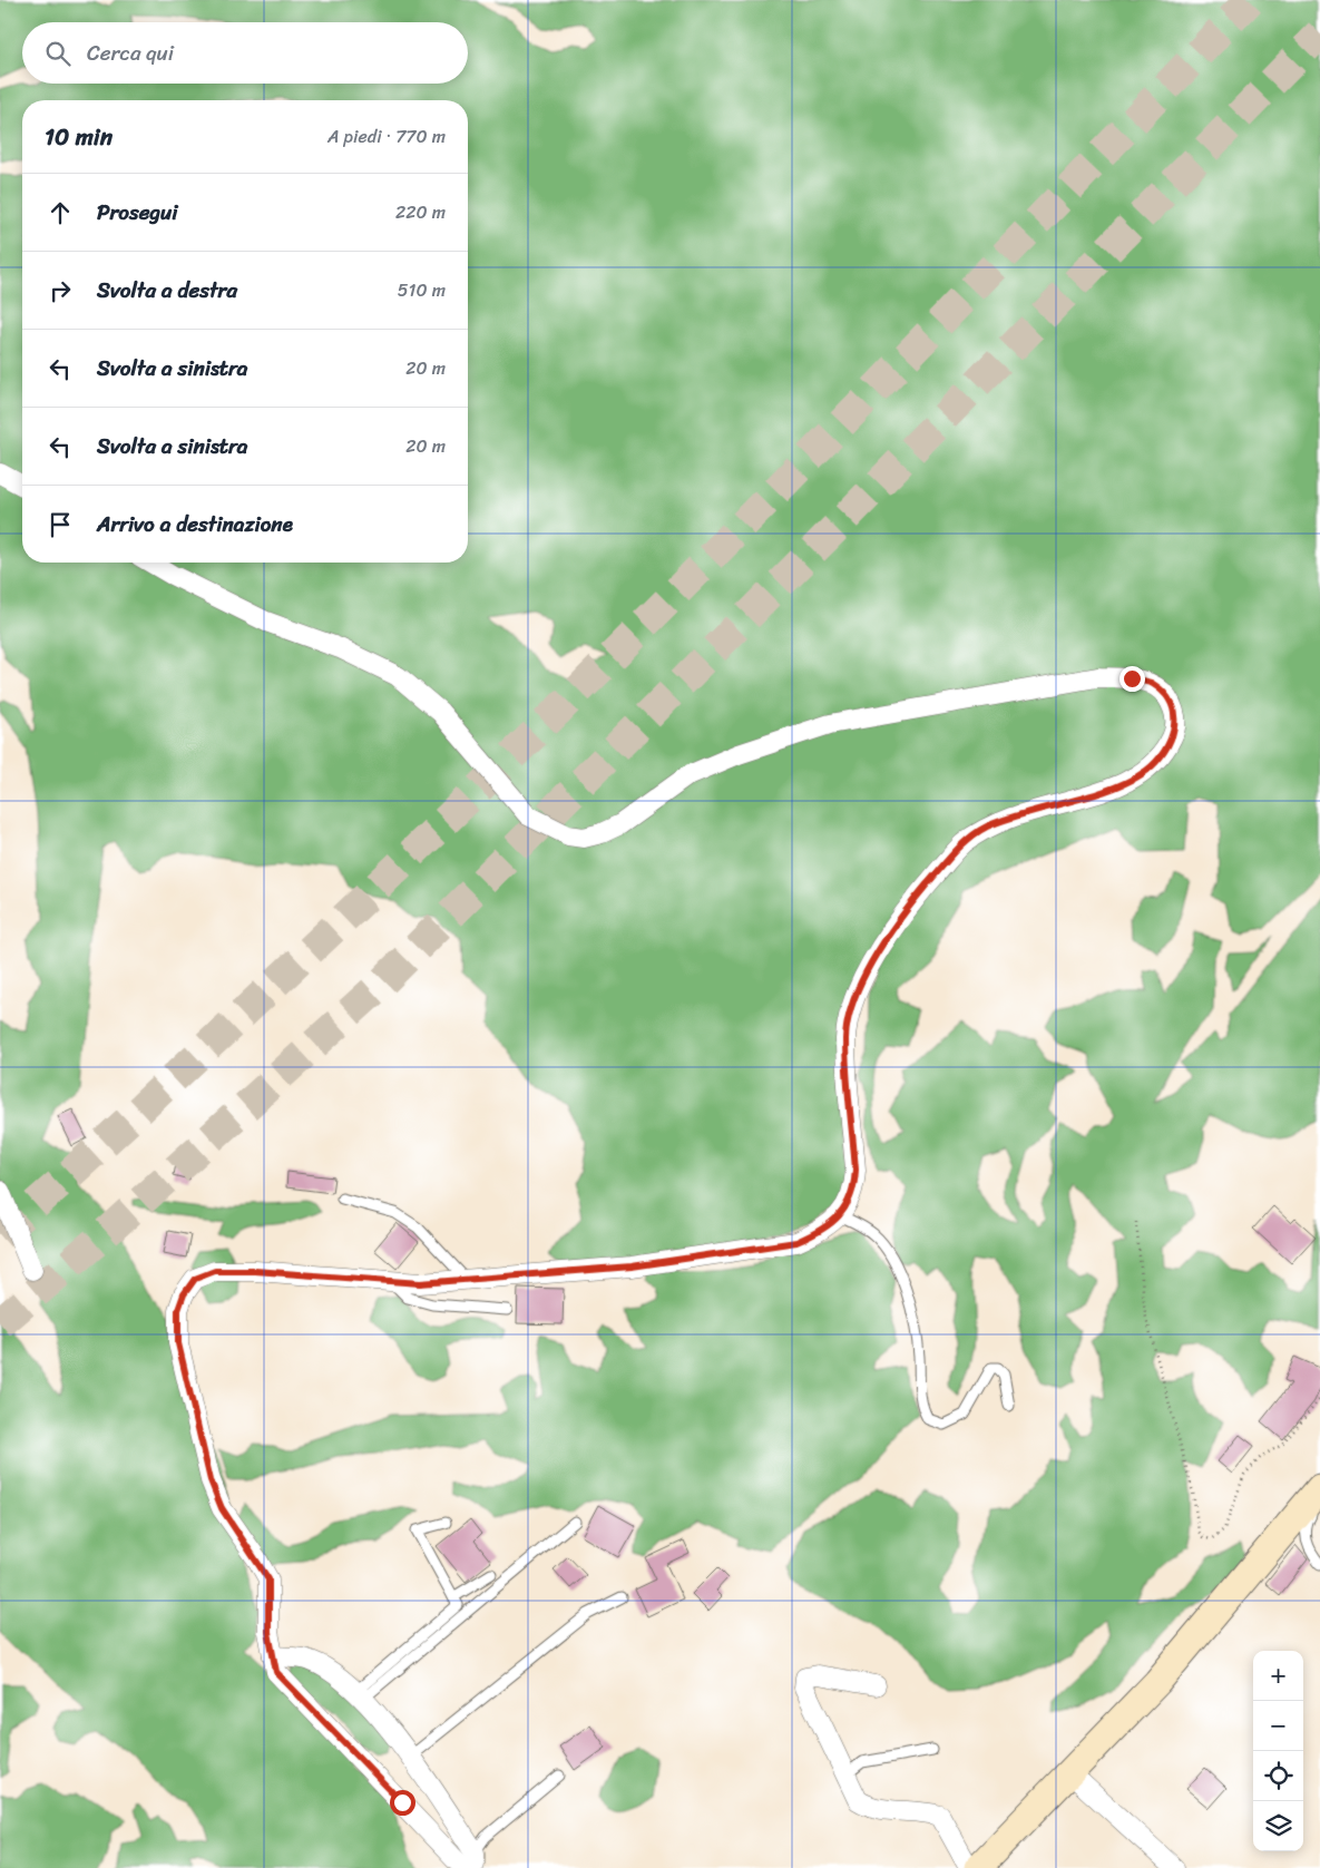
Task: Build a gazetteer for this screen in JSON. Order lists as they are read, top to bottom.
{
  "page": {
    "search": "Cerca qui",
    "heading": ["10 min", "A piedi · 770 m"],
    "list": [
      ["Prosegui", "220 m"],
      ["Svolta a destra", "510 m"],
      ["Svolta a sinistra", "20 m"],
      ["Svolta a sinistra", "20 m"],
      "Arrivo a destinazione"
    ],
    "map_buttons": ["+", "−"]
  }
}
